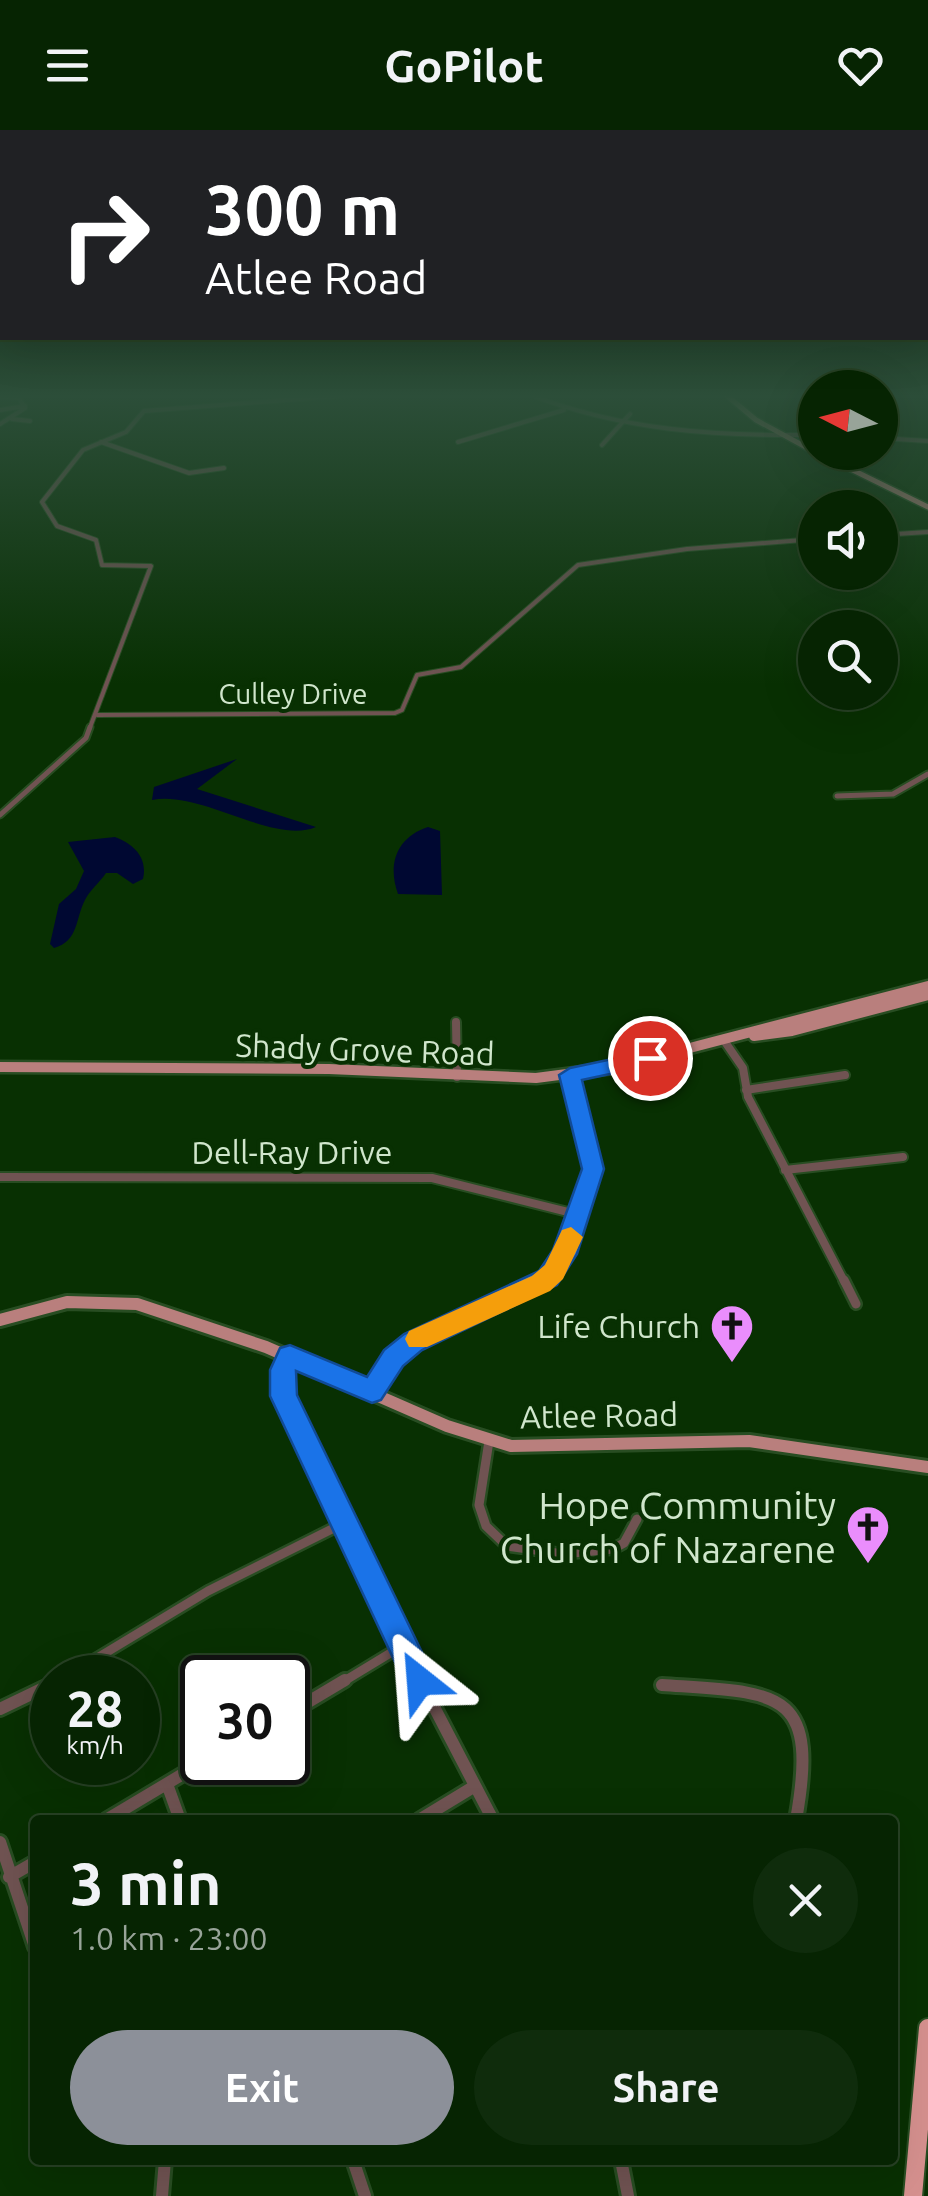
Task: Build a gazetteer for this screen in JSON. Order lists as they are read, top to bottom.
{
  "streets": {
    "main road": ["Shady Grove Road", "Atlee Road"],
    "street": ["Culley Drive", "Dell-Ray Drive"]
  },
  "places": {
    "church": ["Life Church", "Hope Community Church of Nazarene"]
  },
  "north": "left",
  "page": {
    "header": "GoPilot",
    "turn": ["300 m", "Atlee Road"],
    "speed": "28 km/h",
    "limit": "30",
    "heading": ["3 min", "1.0 km · 23:00"],
    "buttons": ["Exit", "Share"]
  }
}
